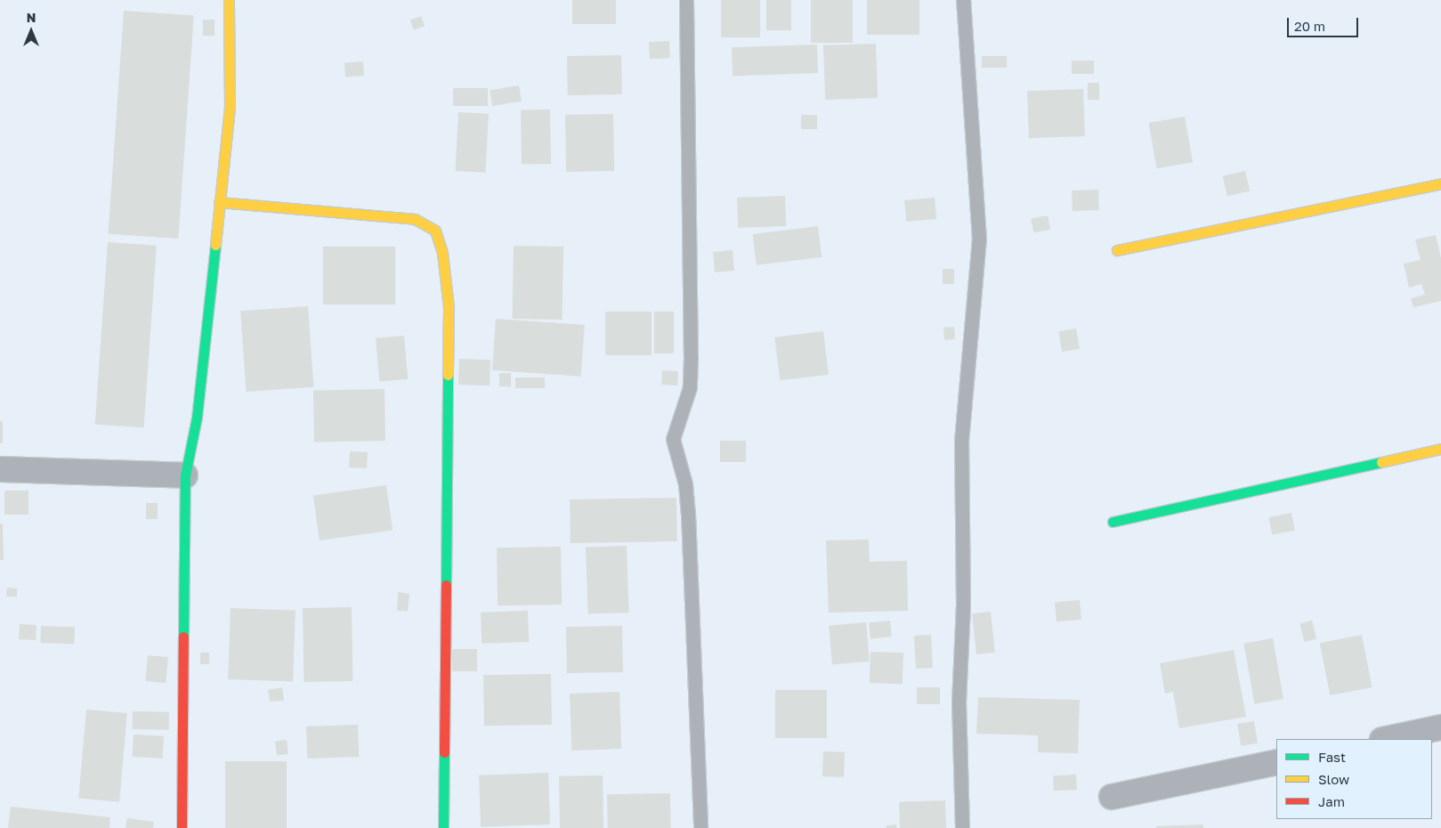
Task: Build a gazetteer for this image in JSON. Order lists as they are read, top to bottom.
{
  "legend": ["Fast", "Slow", "Jam"],
  "scale_bar": "20 m",
  "north": "top"
}
